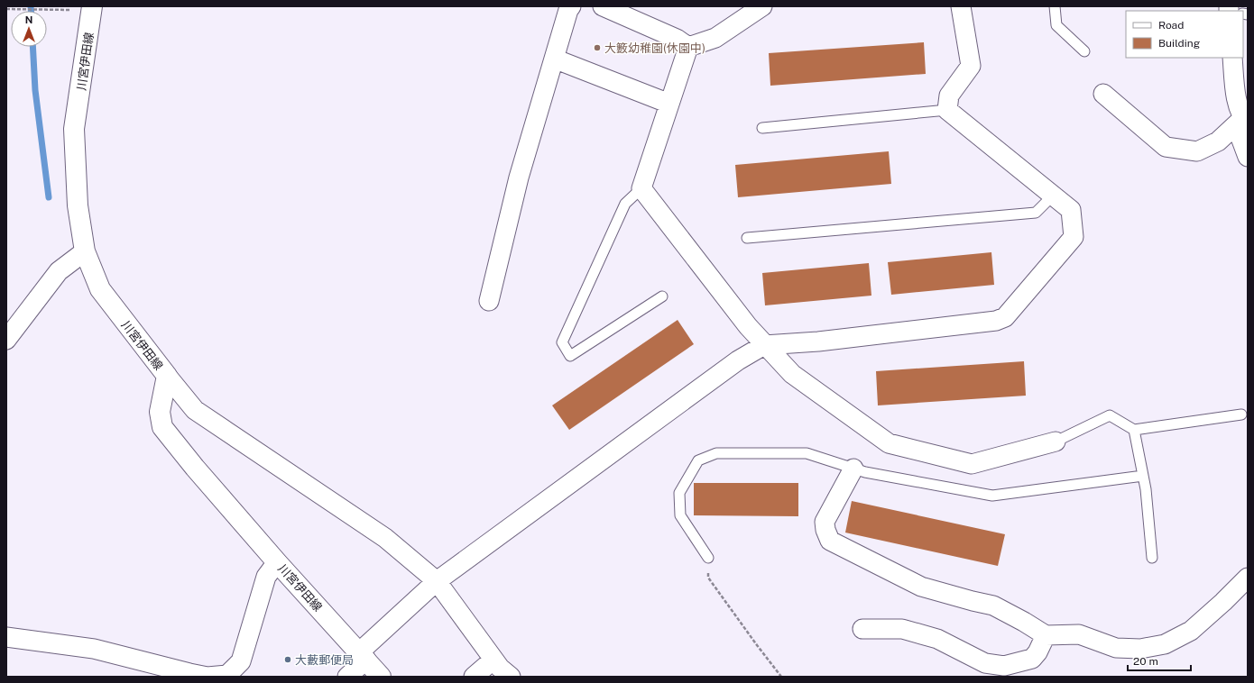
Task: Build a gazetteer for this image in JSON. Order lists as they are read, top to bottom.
{
  "streets": {
    "main road": ["川宮伊田線"]
  },
  "places": ["大籔幼稚園(休園中)", "大藪郵便局"],
  "legend": ["Road", "Building"],
  "scale_bar": "20 m",
  "north": "top"
}
